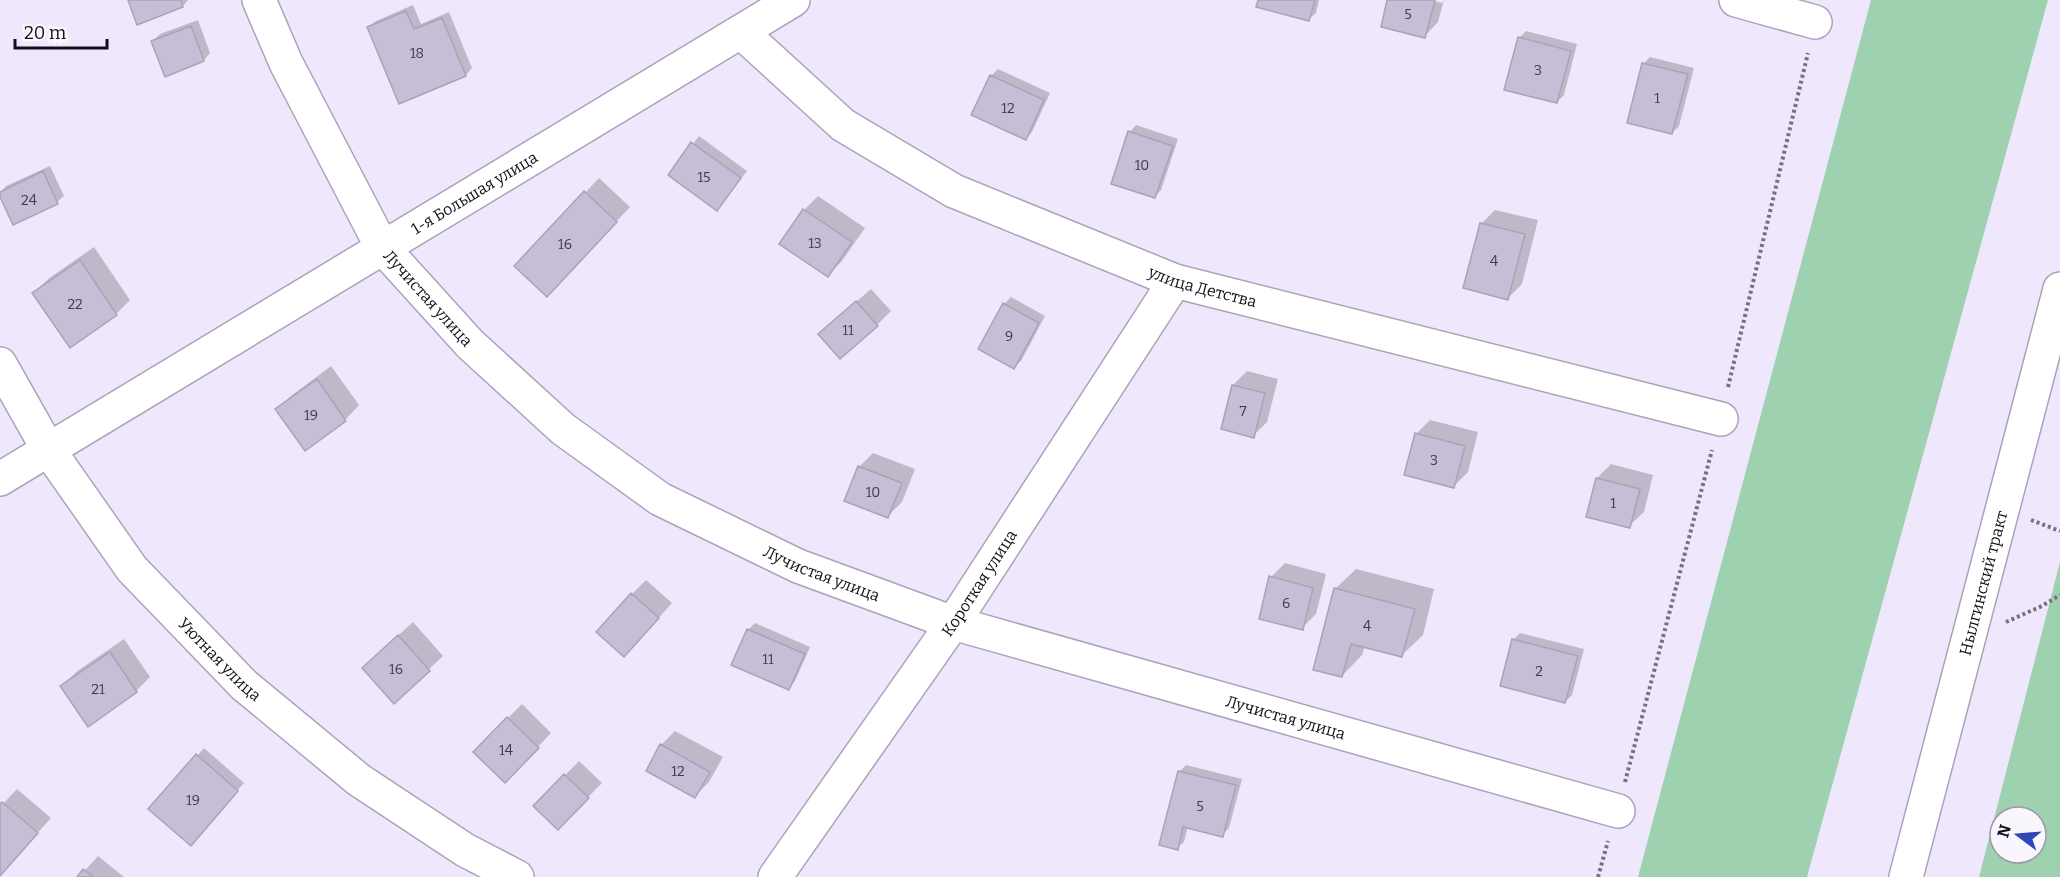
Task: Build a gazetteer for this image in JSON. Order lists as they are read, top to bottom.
{
  "streets": {
    "street": [
      "1-я Большая улица",
      "улица Детства",
      "Лучистая улица",
      "Короткая улица",
      "Нылгинский тракт",
      "Уютная улица"
    ]
  },
  "crossings": [
    ["1-я Большая улица", "улица Детства"],
    ["1-я Большая улица", "Лучистая улица"],
    ["1-я Большая улица", "Уютная улица"],
    ["улица Детства", "Короткая улица"],
    ["Лучистая улица", "Короткая улица"]
  ],
  "house_numbers": [
    "5",
    "18",
    "3",
    "1",
    "12",
    "10",
    "15",
    "24",
    "13",
    "16",
    "4",
    "22",
    "11",
    "9",
    "7",
    "19",
    "3",
    "10",
    "1",
    "6",
    "4",
    "11",
    "16",
    "2",
    "21",
    "14",
    "12",
    "19",
    "5"
  ],
  "scale_bar": "20 m",
  "north": "left"
}
